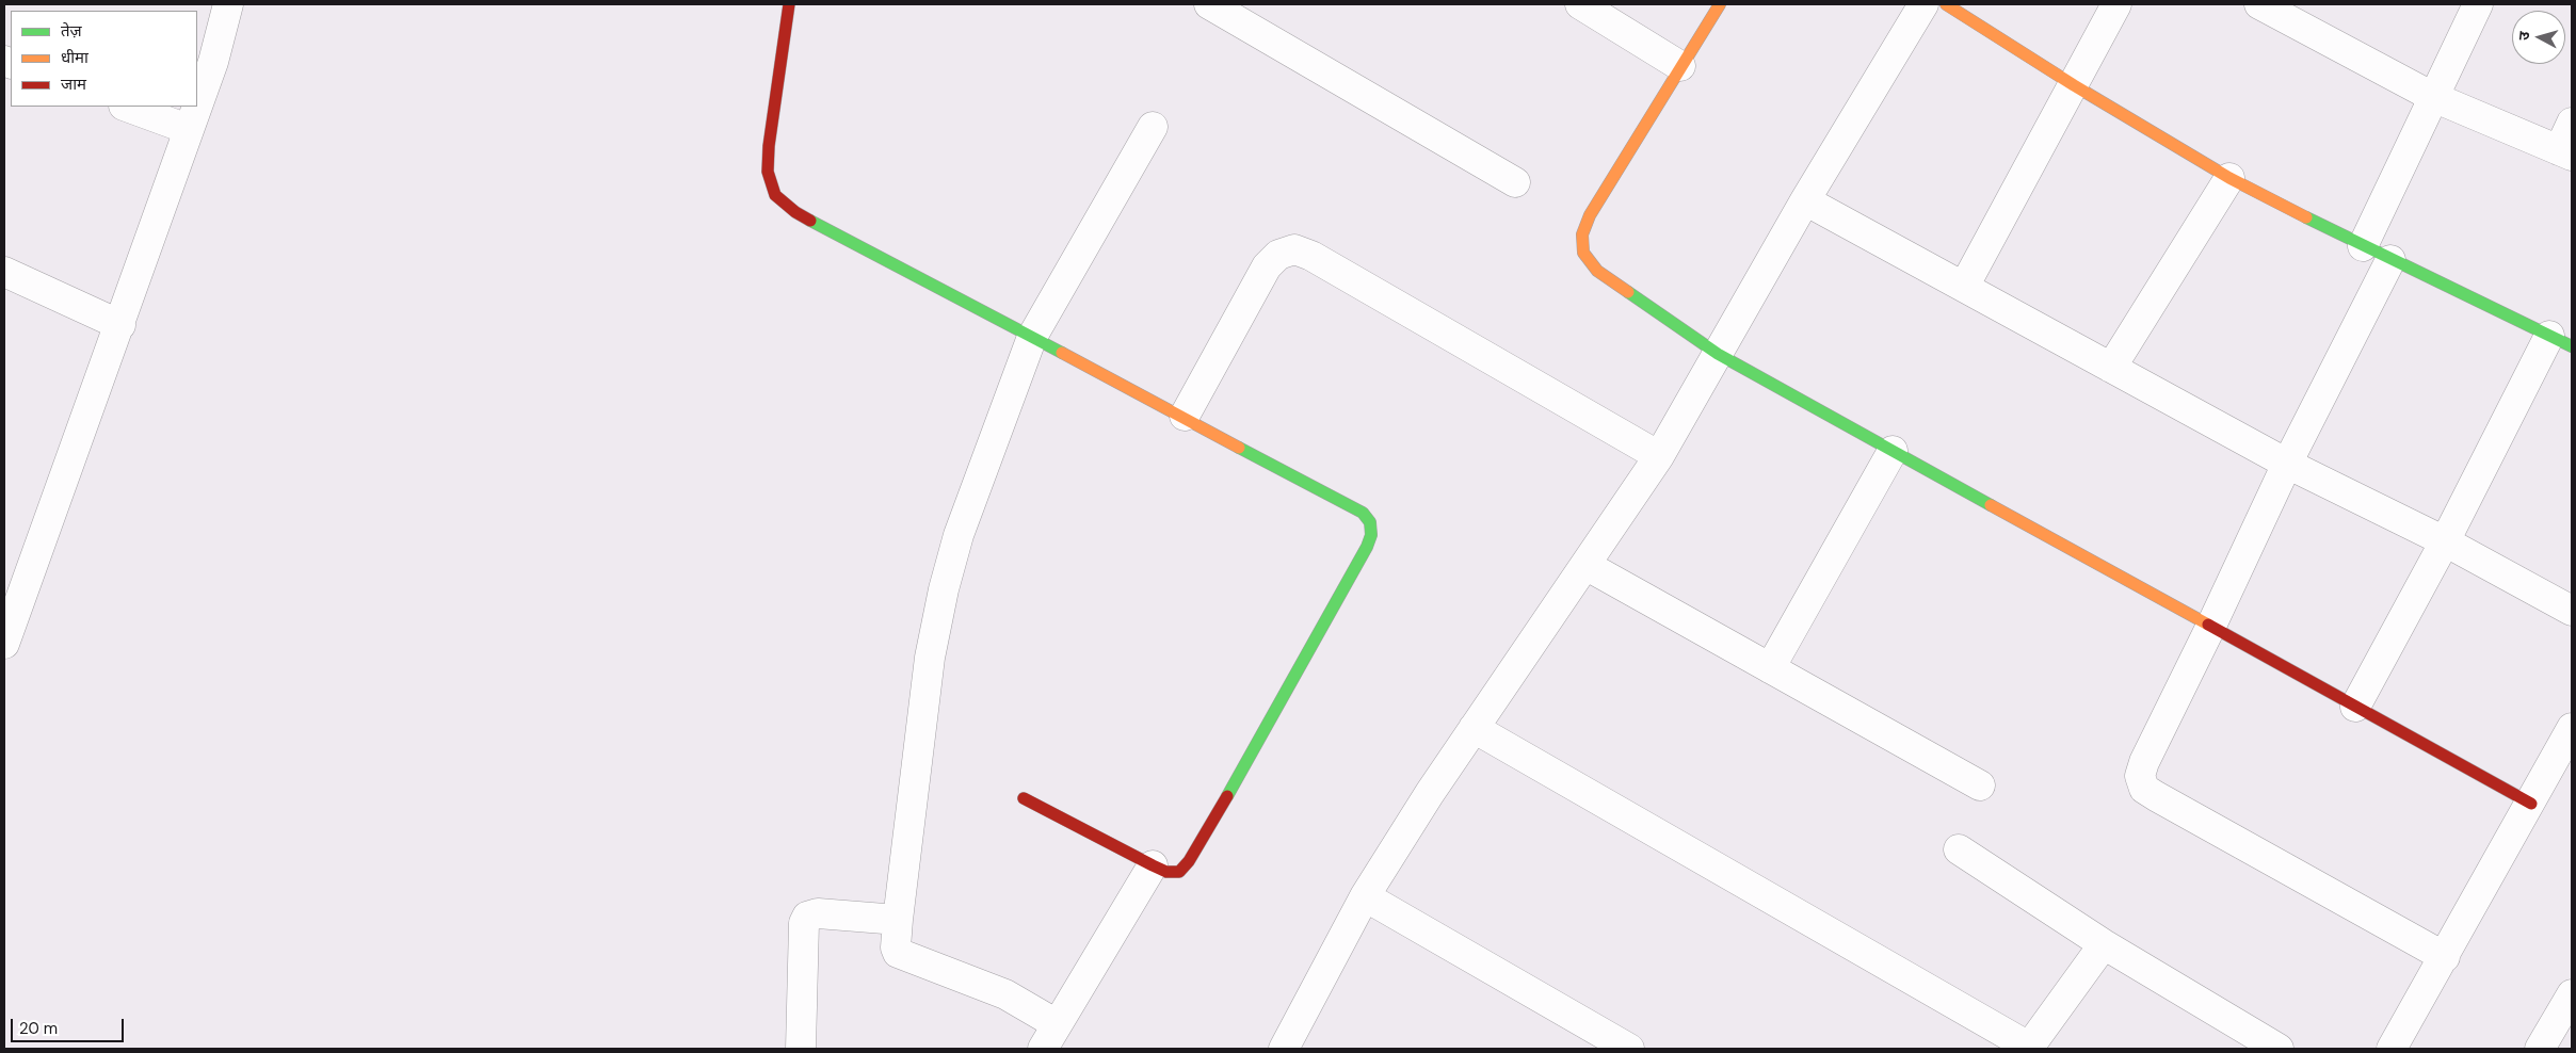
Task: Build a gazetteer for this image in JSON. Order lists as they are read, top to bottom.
{
  "legend": ["तेज़", "धीमा", "जाम"],
  "scale_bar": "20 m",
  "north": "left"
}
